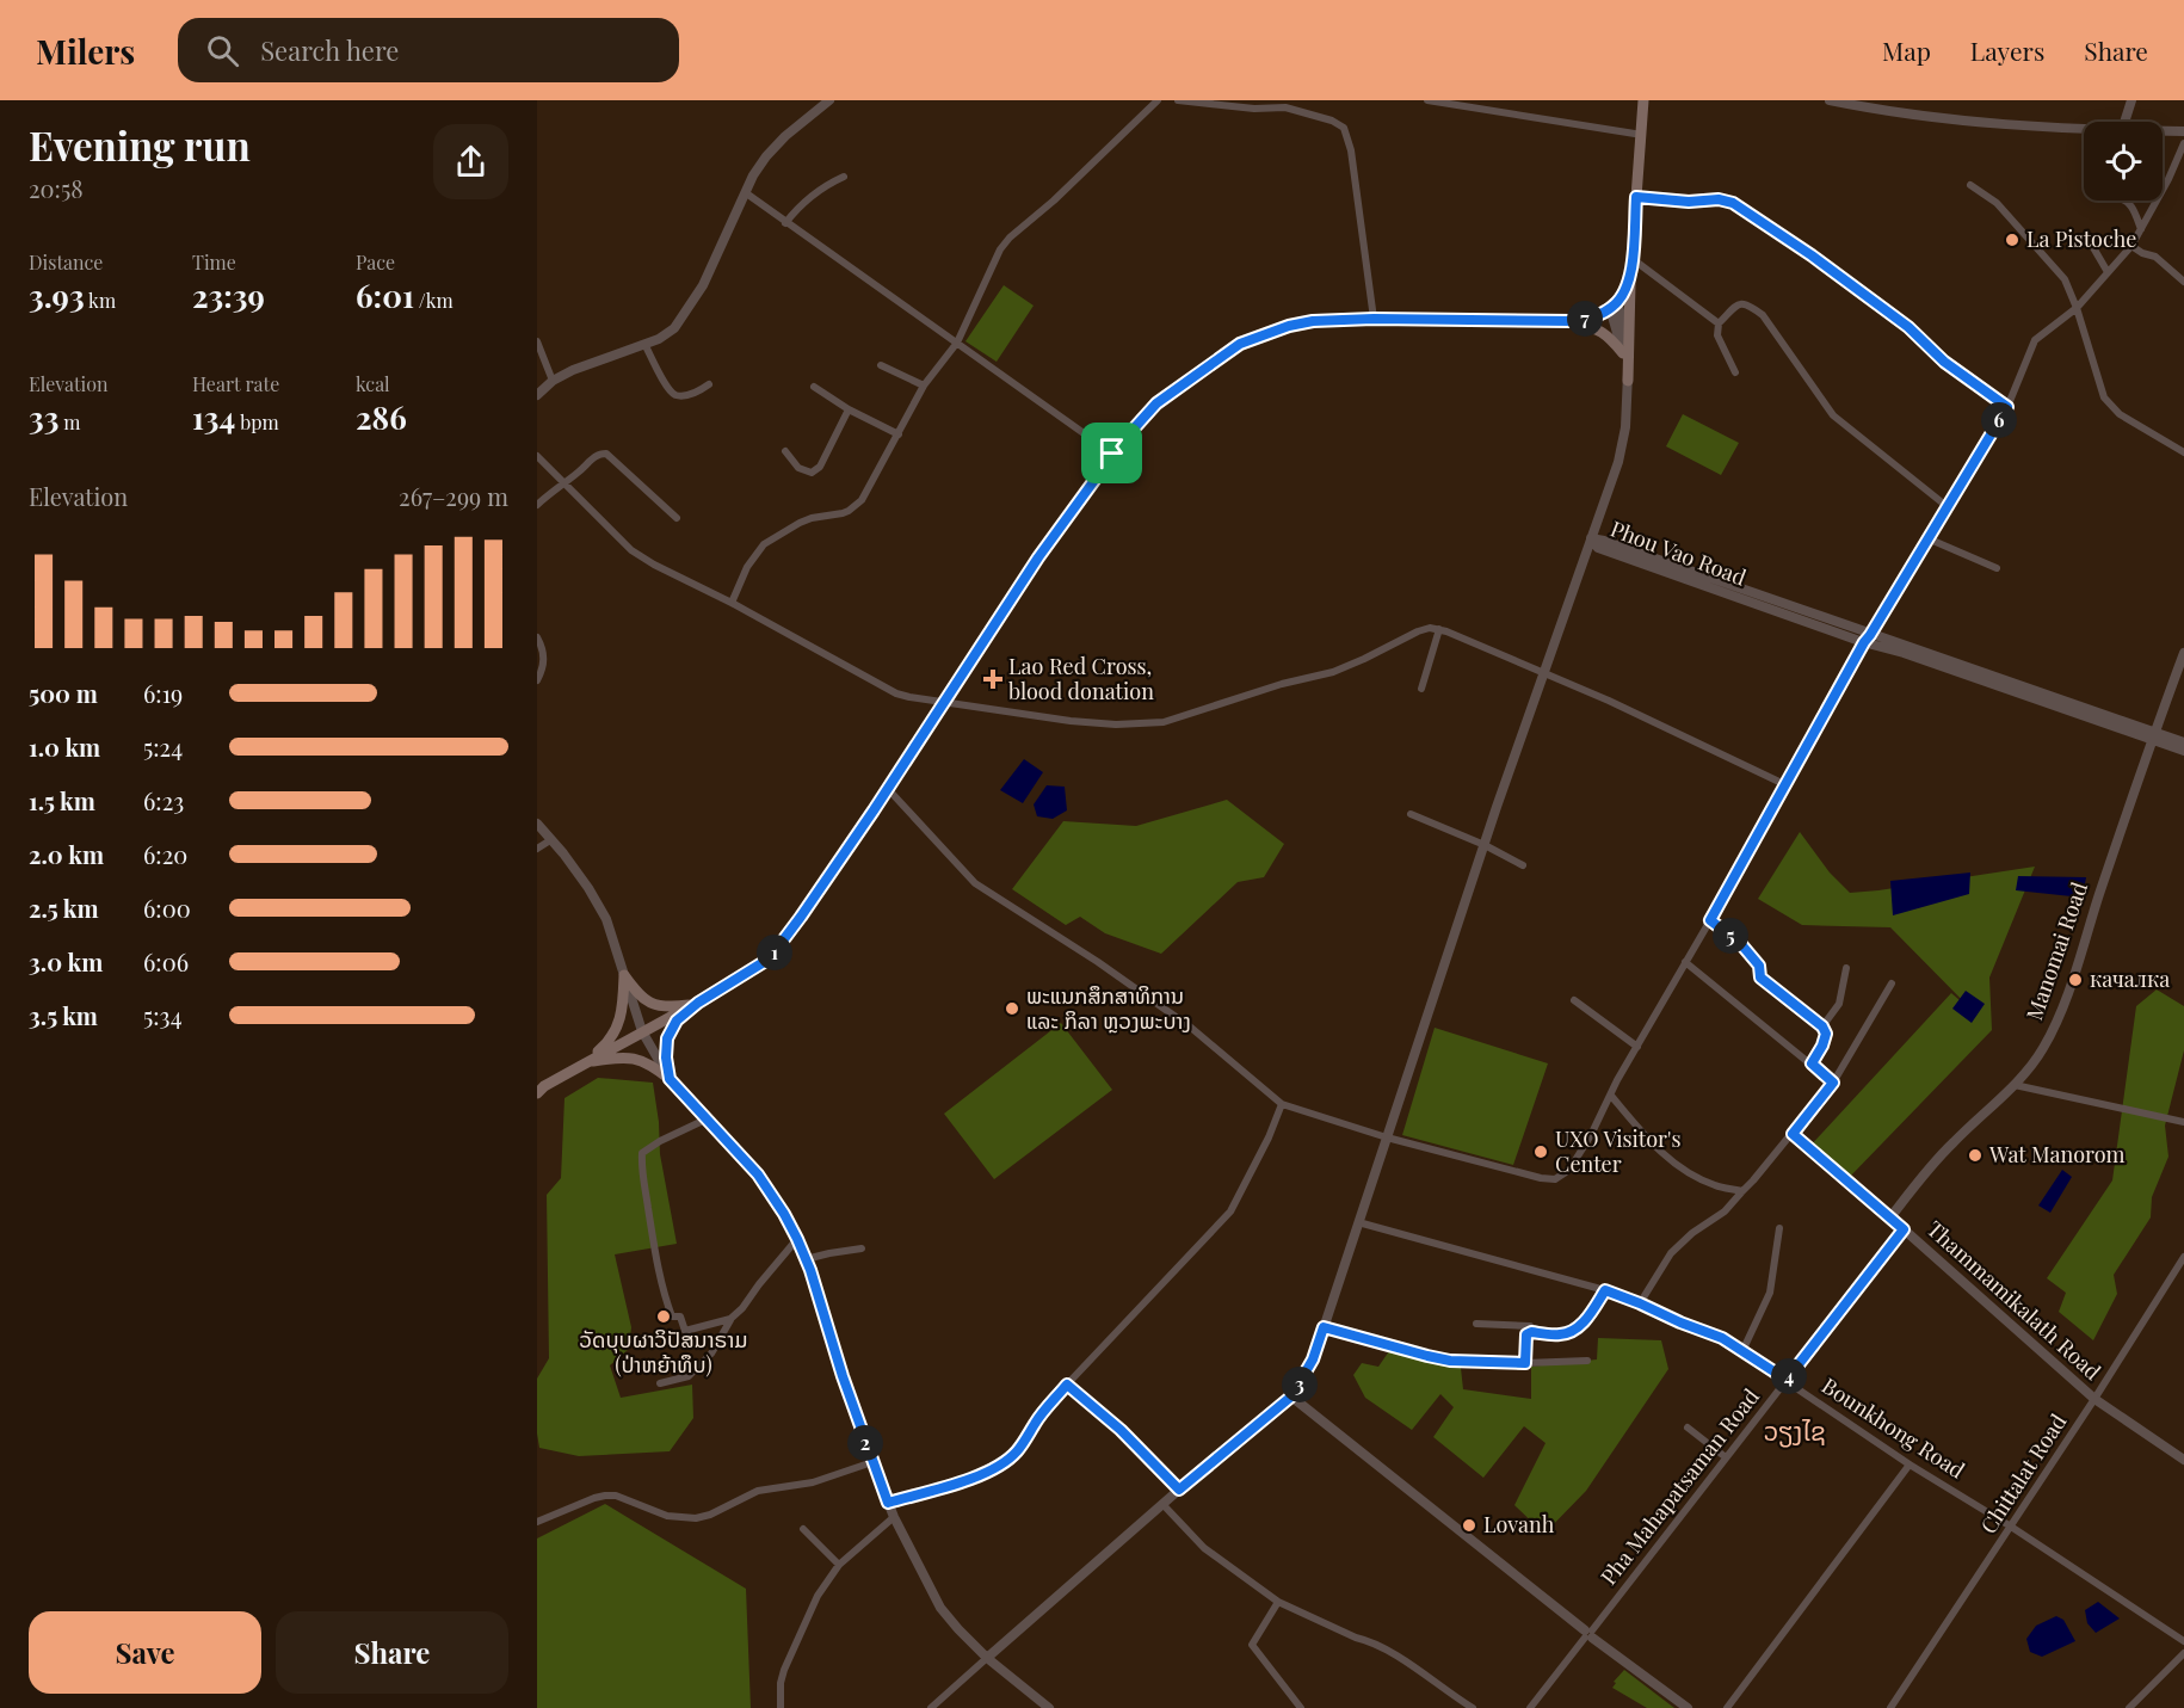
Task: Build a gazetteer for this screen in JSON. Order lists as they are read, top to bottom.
{
  "streets": {
    "street": [
      "Phou Vao Road",
      "Manomai Road",
      "Thammamikalath Road",
      "Bounkhong Road",
      "Chittalat Road",
      "Pha Mahapatsaman Road"
    ]
  },
  "crossings": [
    ["Phou Vao Road", "Manomai Road"],
    ["Manomai Road", "Thammamikalath Road"],
    ["Thammamikalath Road", "Chittalat Road"],
    ["Thammamikalath Road", "Pha Mahapatsaman Road"],
    ["Bounkhong Road", "Chittalat Road"],
    ["Bounkhong Road", "Pha Mahapatsaman Road"]
  ],
  "districts": ["ວຽງໄຊ"],
  "places": {
    "other": [
      "La Pistoche",
      "качалка",
      "ພະແນກສຶກສາທິການ ແລະ ກິລາ ຫຼວງພະບາງ",
      "UXO Visitor's Center",
      "Wat Manorom",
      "ວັດບຸບຜາວິປັສນາຣາມ (ປ່າຫຍ້າທຶບ)",
      "Lovanh"
    ],
    "health": ["Lao Red Cross, blood donation"]
  },
  "page": {
    "header": "Milers",
    "search": "Search here",
    "nav": ["Map", "Layers", "Share"],
    "heading": ["Evening run", "20:58"],
    "stats": [
      ["Distance", "3.93 km"],
      ["Time", "23:39"],
      ["Pace", "6:01 /km"],
      ["Elevation", "33 m"],
      ["Heart rate", "134 bpm"],
      ["kcal", "286"]
    ],
    "pins": [
      "7",
      "6",
      "5",
      "1",
      "4",
      "3",
      "2"
    ],
    "chart": ["Elevation", "267–299 m"],
    "list": [
      {
        "name": "500 m",
        "note": "6:19"
      },
      {
        "name": "1.0 km",
        "note": "5:24"
      },
      {
        "name": "1.5 km",
        "note": "6:23"
      },
      {
        "name": "2.0 km",
        "note": "6:20"
      },
      {
        "name": "2.5 km",
        "note": "6:00"
      },
      {
        "name": "3.0 km",
        "note": "6:06"
      },
      {
        "name": "3.5 km",
        "note": "5:34"
      }
    ],
    "buttons": ["Save", "Share"]
  }
}
